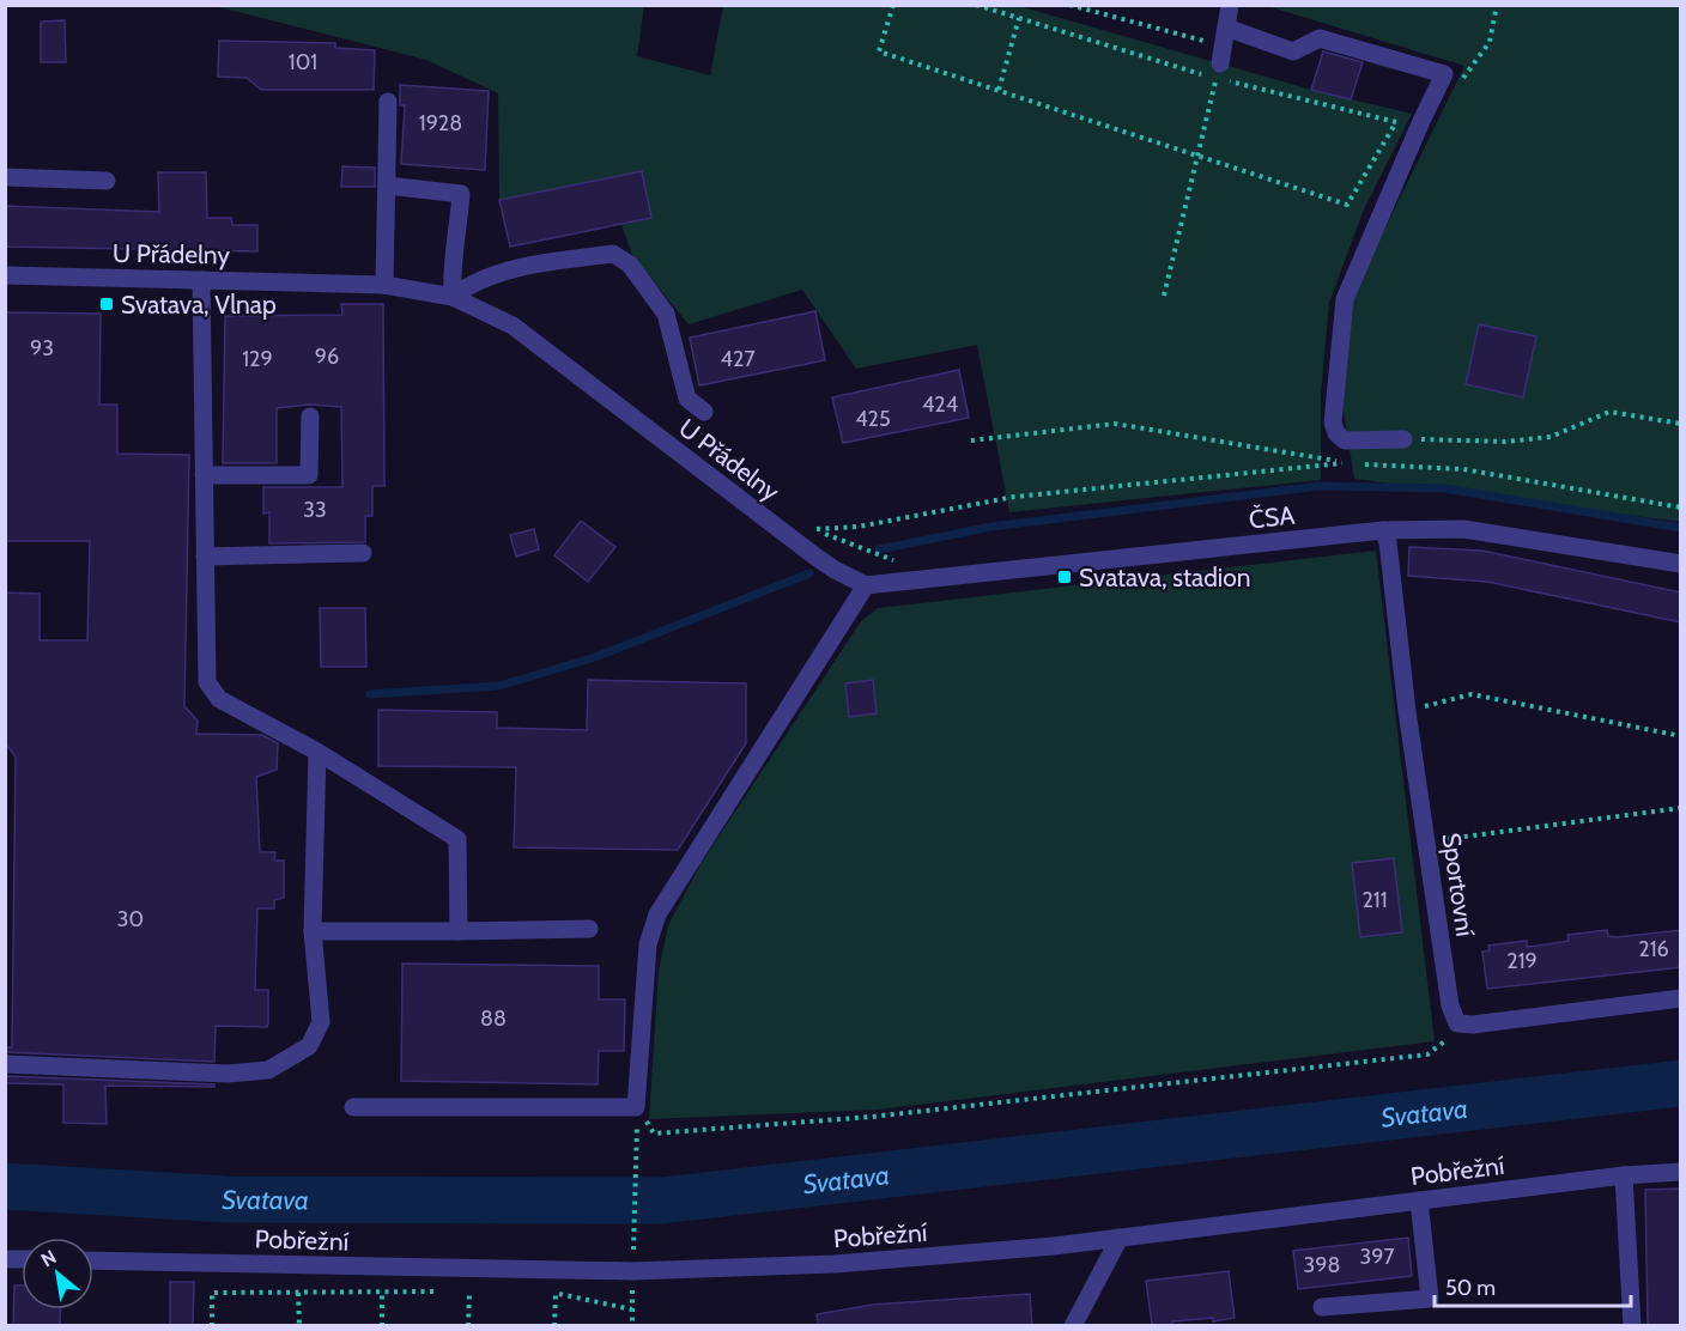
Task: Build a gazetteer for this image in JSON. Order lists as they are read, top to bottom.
{
  "streets": {
    "street": [
      "U Přádelny",
      "ČSA",
      "Sportovní",
      "Pobřežní"
    ]
  },
  "crossings": [
    ["U Přádelny", "ČSA"],
    ["ČSA", "Sportovní"]
  ],
  "water": ["Svatava"],
  "places": {
    "transit": ["Svatava, Vlnap", "Svatava, stadion"]
  },
  "house_numbers": [
    "101",
    "1928",
    "93",
    "96",
    "129",
    "427",
    "424",
    "425",
    "33",
    "211",
    "30",
    "216",
    "219",
    "88",
    "397",
    "398"
  ],
  "scale_bar": "50 m",
  "north": "top left"
}
